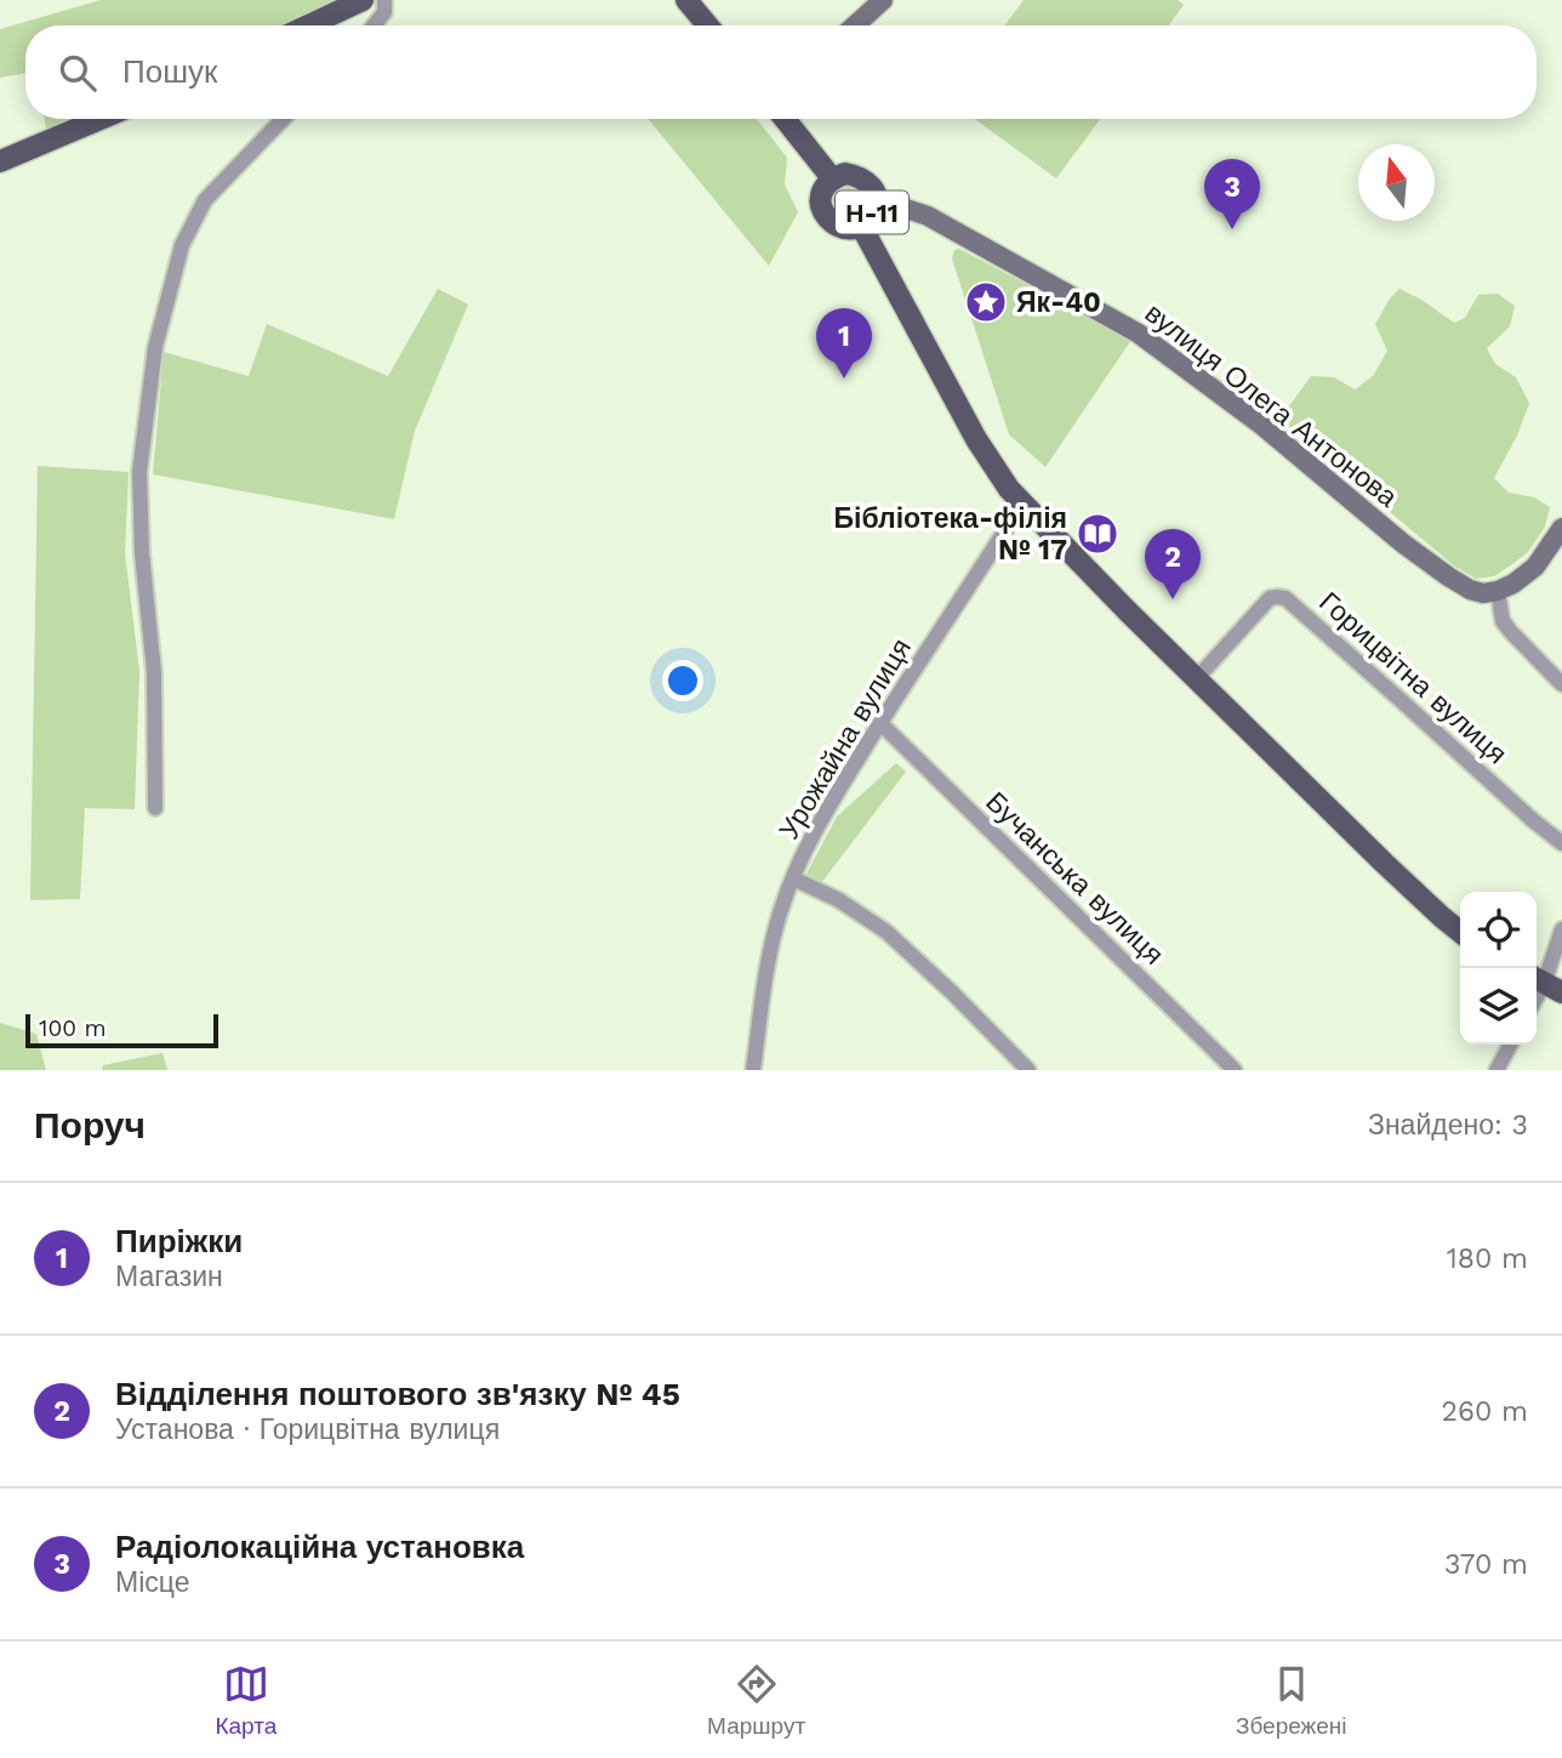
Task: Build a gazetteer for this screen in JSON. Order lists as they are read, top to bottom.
{
  "streets": {
    "main road": ["Н-11", "вулиця Олега Антонова"],
    "street": ["Горицвітна вулиця", "Урожайна вулиця", "Бучанська вулиця"]
  },
  "crossings": [
    ["Н-11", "вулиця Олега Антонова"],
    ["Н-11", "Горицвітна вулиця"],
    ["Н-11", "Урожайна вулиця"],
    ["Урожайна вулиця", "Бучанська вулиця"]
  ],
  "places": {
    "place": ["Як-40"],
    "library": ["Бібліотека-філія № 17"]
  },
  "scale_bar": "100 m",
  "north": "top",
  "page": {
    "search": "Пошук",
    "pins": ["3", "1", "2"],
    "scale": "100 m",
    "heading": ["Поруч", "Знайдено: 3"],
    "list": [
      {
        "mark": "1",
        "name": "Пиріжки",
        "note": "Магазин",
        "value": "180 m"
      },
      {
        "mark": "2",
        "name": "Відділення поштового зв'язку № 45",
        "note": "Установа · Горицвітна вулиця",
        "value": "260 m"
      },
      {
        "mark": "3",
        "name": "Радіолокаційна установка",
        "note": "Місце",
        "value": "370 m"
      }
    ],
    "nav": ["Карта", "Маршрут", "Збережені"]
  }
}
